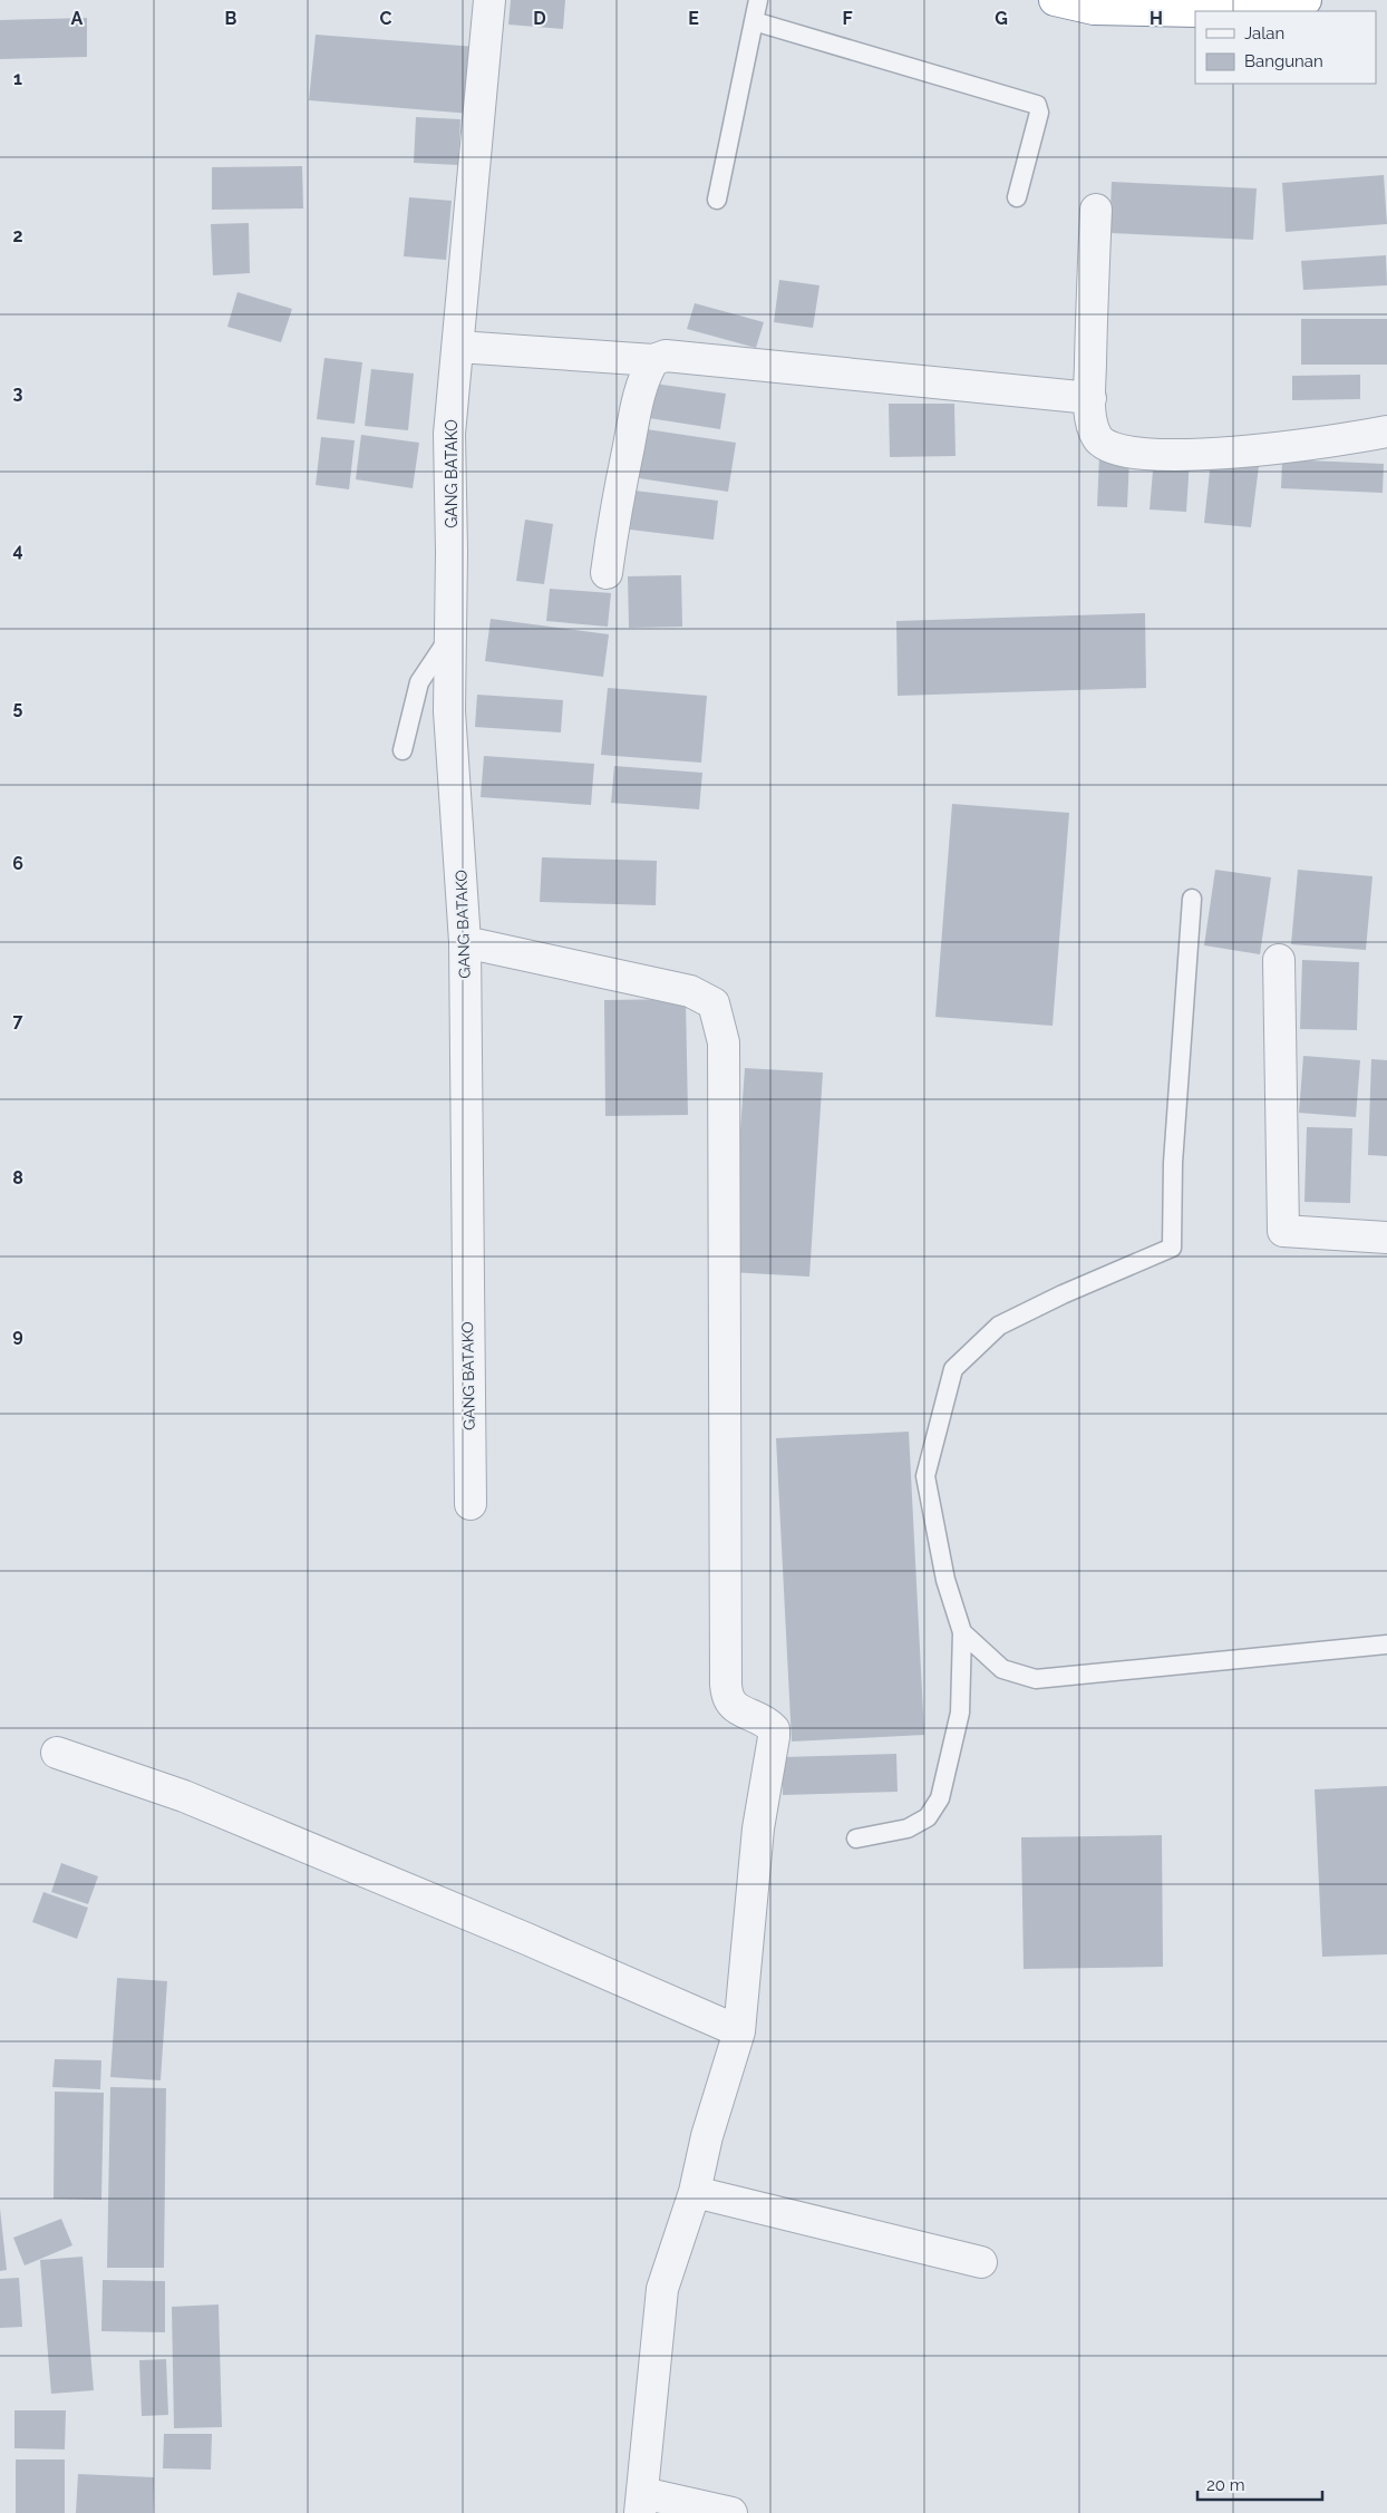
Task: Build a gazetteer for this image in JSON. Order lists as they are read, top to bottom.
{
  "streets": {
    "street": ["GANG BATAKO"]
  },
  "legend": ["Jalan", "Bangunan"],
  "scale_bar": "20 m",
  "grid": {
    "columns": [
      "A",
      "B",
      "C",
      "D",
      "E",
      "F",
      "G",
      "H"
    ],
    "rows": [
      "1",
      "2",
      "3",
      "4",
      "5",
      "6",
      "7",
      "8",
      "9"
    ]
  }
}
